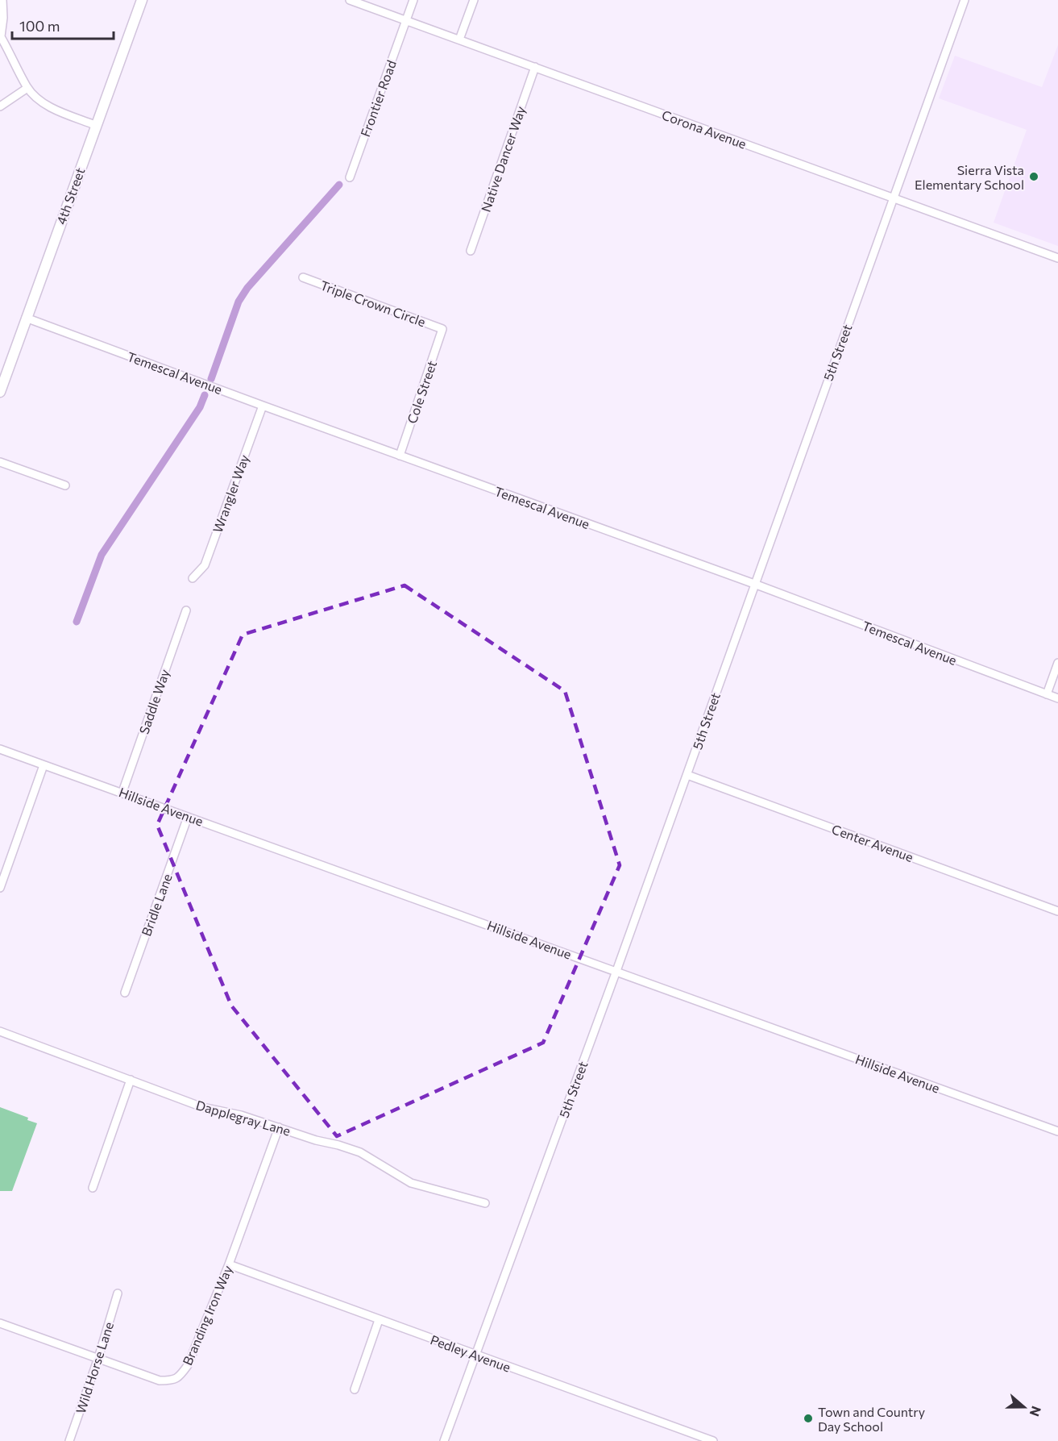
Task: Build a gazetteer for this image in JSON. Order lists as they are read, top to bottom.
{
  "streets": {
    "street": [
      "Frontier Road",
      "Corona Avenue",
      "Native Dancer Way",
      "4th Street",
      "Triple Crown Circle",
      "5th Street",
      "Temescal Avenue",
      "Cole Street",
      "Wrangler Way",
      "Saddle Way",
      "Hillside Avenue",
      "Center Avenue",
      "Bridle Lane",
      "Dapplegray Lane",
      "Branding Iron Way",
      "Pedley Avenue",
      "Wild Horse Lane"
    ]
  },
  "crossings": [
    ["Frontier Road", "Corona Avenue"],
    ["Corona Avenue", "Native Dancer Way"],
    ["Corona Avenue", "5th Street"],
    ["4th Street", "Temescal Avenue"],
    ["Triple Crown Circle", "Cole Street"],
    ["5th Street", "Temescal Avenue"],
    ["5th Street", "Hillside Avenue"],
    ["5th Street", "Center Avenue"],
    ["5th Street", "Pedley Avenue"],
    ["Temescal Avenue", "Cole Street"],
    ["Temescal Avenue", "Wrangler Way"],
    ["Saddle Way", "Hillside Avenue"],
    ["Hillside Avenue", "Bridle Lane"],
    ["Dapplegray Lane", "Branding Iron Way"],
    ["Branding Iron Way", "Pedley Avenue"],
    ["Branding Iron Way", "Wild Horse Lane"]
  ],
  "places": ["Sierra Vista Elementary School", "Town and Country Day School"],
  "scale_bar": "100 m",
  "north": "right"
}
